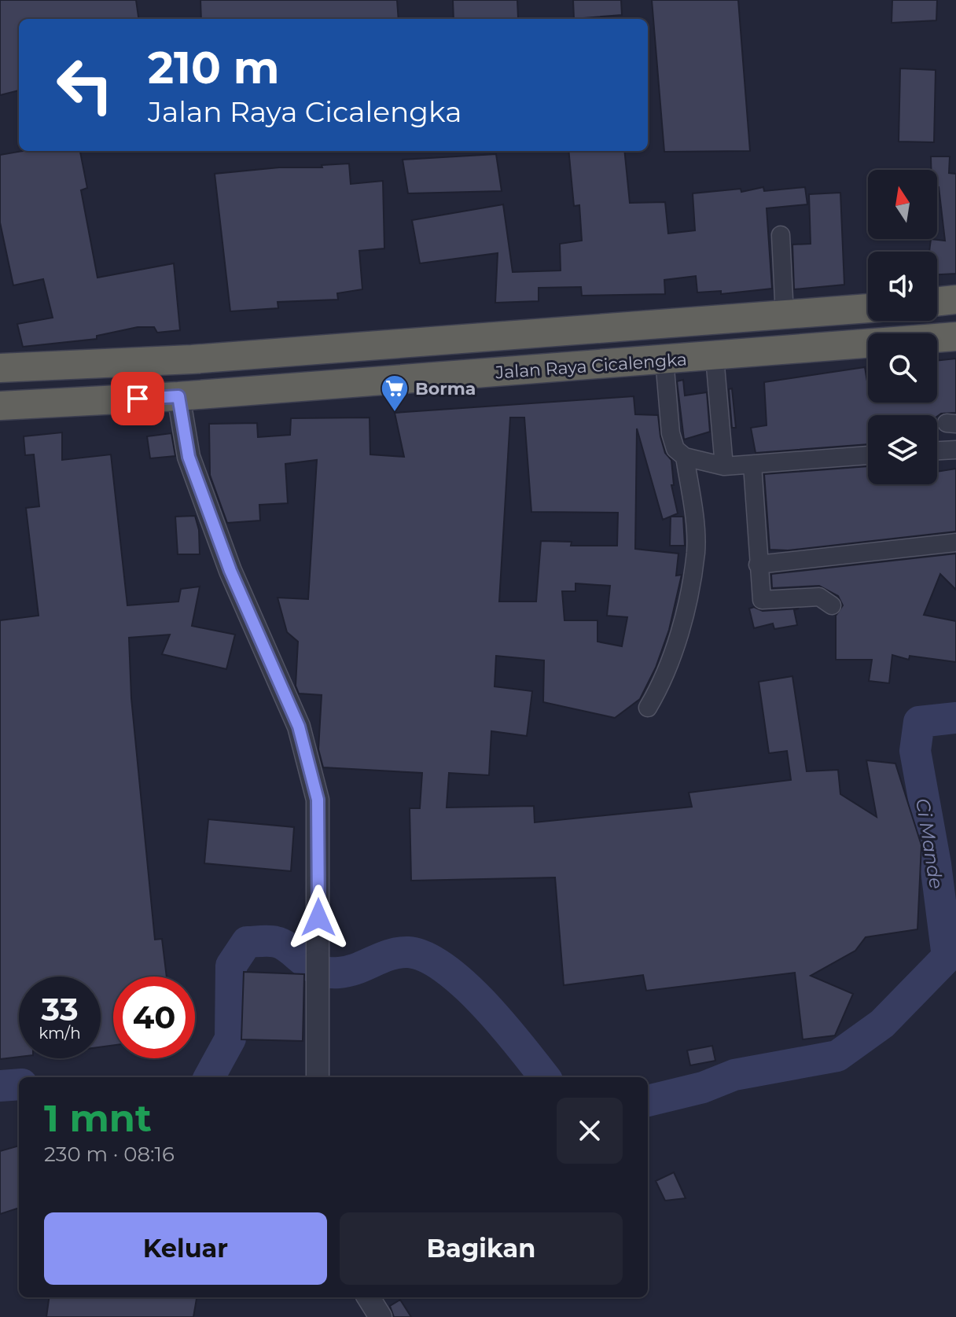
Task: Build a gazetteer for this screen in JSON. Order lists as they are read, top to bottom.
{
  "streets": {
    "highway": ["Jalan Raya Cicalengka"]
  },
  "water": ["Ci Mande"],
  "places": {
    "supermarket": ["Borma"]
  },
  "north": "top",
  "page": {
    "turn": ["210 m", "Jalan Raya Cicalengka"],
    "speed": "33 km/h",
    "limit": "40",
    "heading": ["1 mnt", "230 m · 08:16"],
    "buttons": ["Keluar", "Bagikan"]
  }
}
